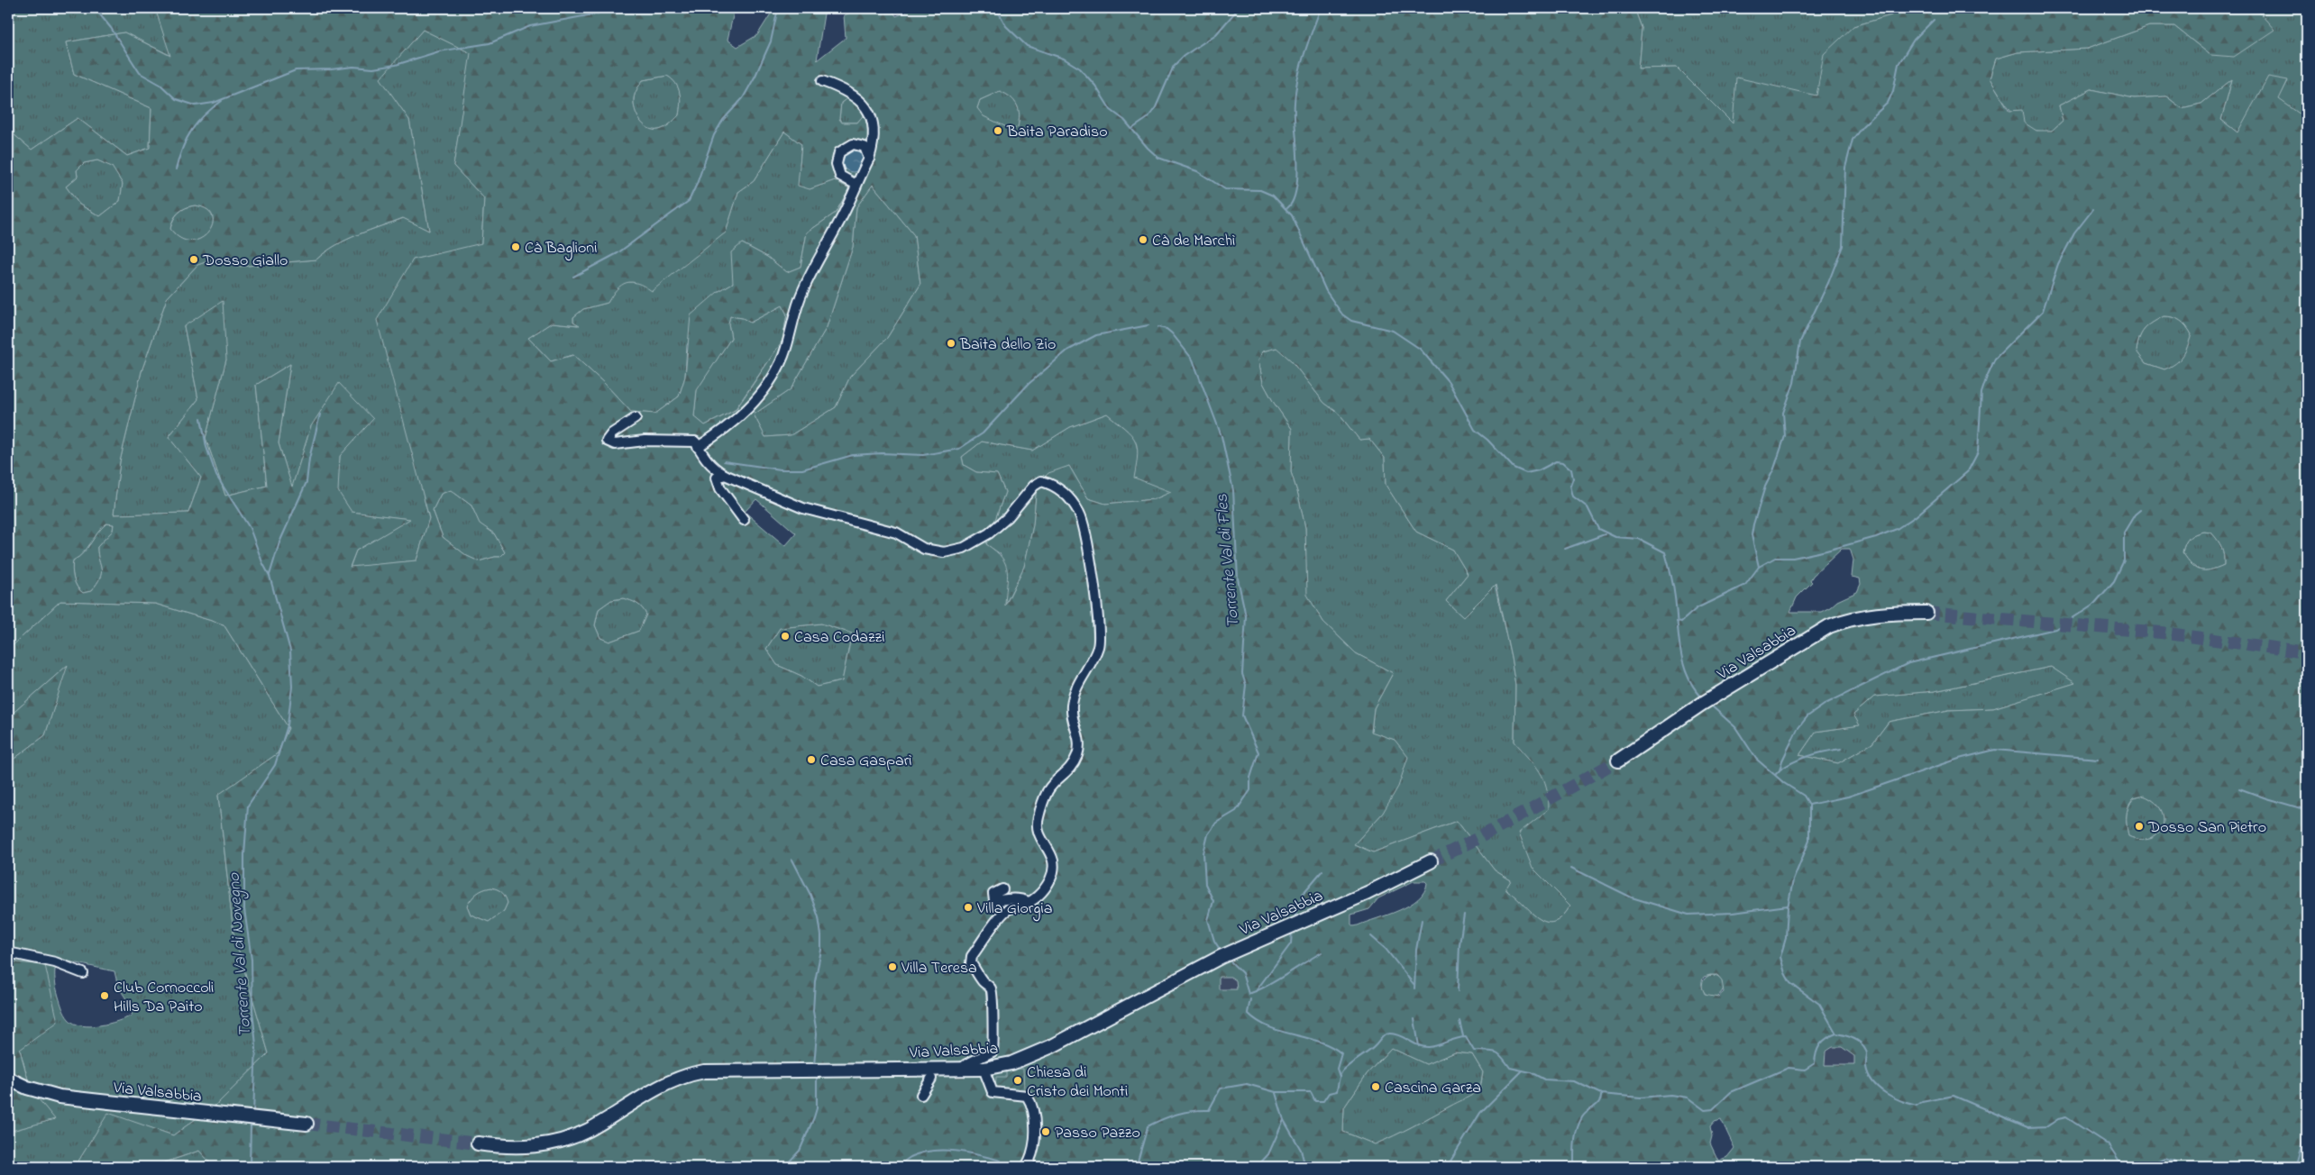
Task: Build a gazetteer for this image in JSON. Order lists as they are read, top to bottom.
{
  "streets": {
    "main road": ["Via Valsabbia"]
  },
  "water": ["Torrente Val di Fles", "Torrente Val di Novegno"],
  "places": [
    "Baita Paradiso",
    "Cà de Marchì",
    "Cà Baglioni",
    "Dosso Giallo",
    "Baita dello Zio",
    "Casa Codazzi",
    "Casa Gasparì",
    "Dosso San Pietro",
    "Villa Giorgia",
    "Villa Teresa",
    "Club Cornoccoli Hills Da Paito",
    "Chiesa di Cristo dei Monti",
    "Cascina Garza",
    "Passo Pazzo"
  ]
}
